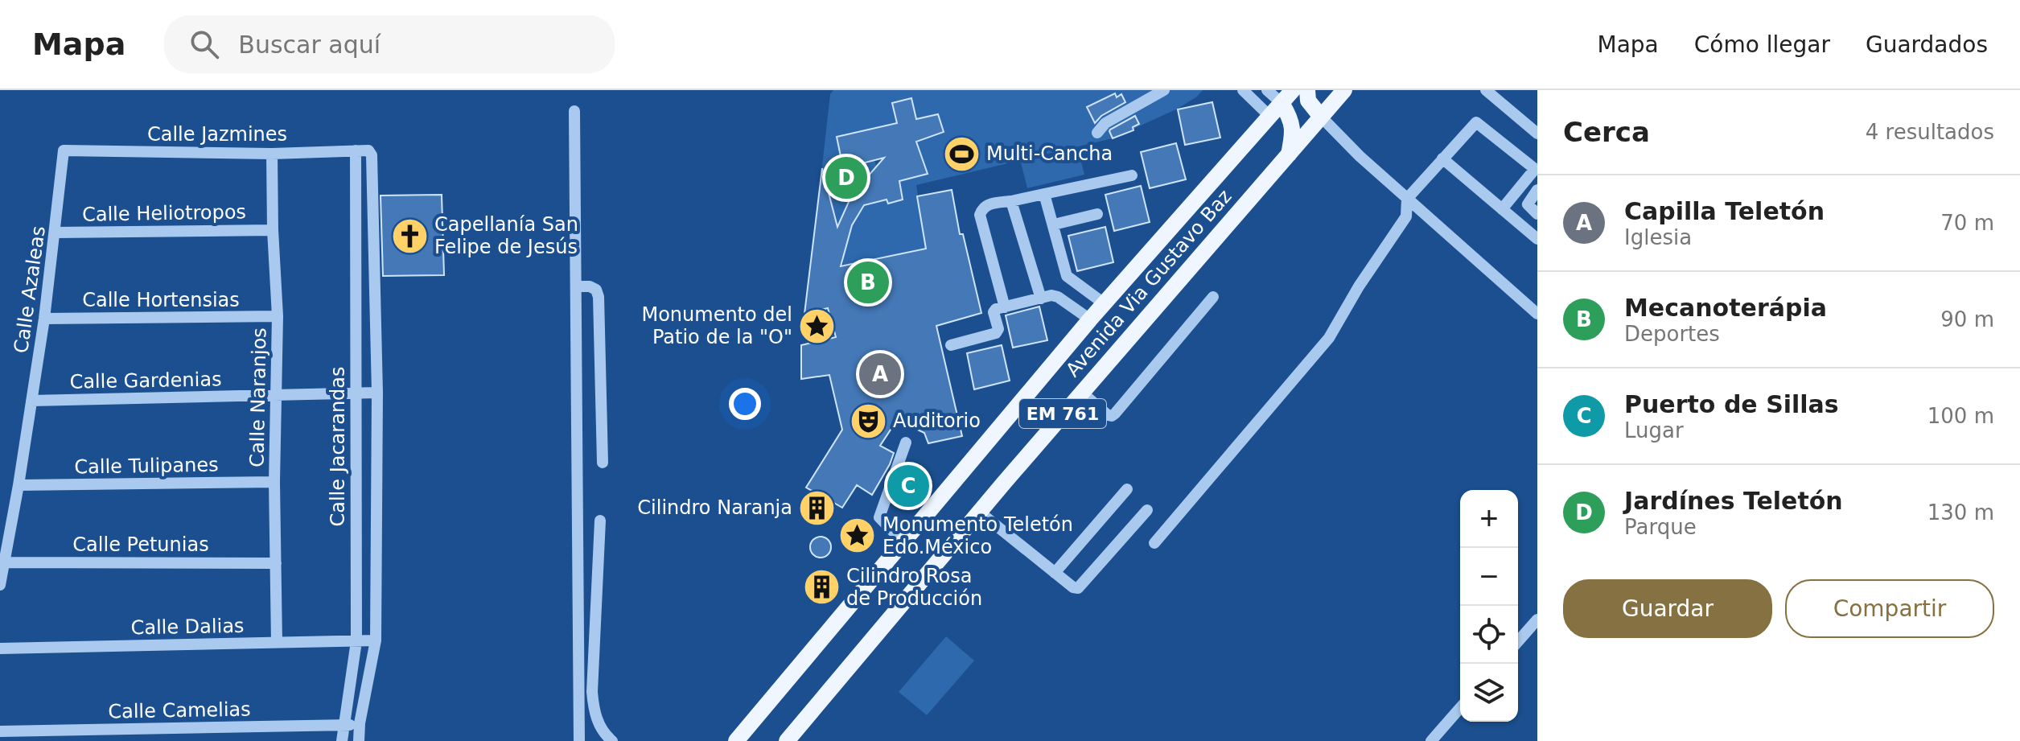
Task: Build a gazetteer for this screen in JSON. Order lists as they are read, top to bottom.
{
  "streets": {
    "main road": ["Avenida Via Gustavo Baz", "EM 761"],
    "street": [
      "Calle Jazmines",
      "Calle Heliotropos",
      "Calle Azaleas",
      "Calle Hortensias",
      "Calle Gardenias",
      "Calle Naranjos",
      "Calle Jacarandas",
      "Calle Tulipanes",
      "Calle Petunias",
      "Calle Dalias",
      "Calle Camelias"
    ]
  },
  "crossings": [
    ["Calle Jazmines", "Calle Azaleas"],
    ["Calle Jazmines", "Calle Naranjos"],
    ["Calle Jazmines", "Calle Jacarandas"],
    ["Calle Heliotropos", "Calle Azaleas"],
    ["Calle Heliotropos", "Calle Naranjos"],
    ["Calle Azaleas", "Calle Hortensias"],
    ["Calle Azaleas", "Calle Gardenias"],
    ["Calle Azaleas", "Calle Tulipanes"],
    ["Calle Azaleas", "Calle Petunias"],
    ["Calle Hortensias", "Calle Naranjos"],
    ["Calle Gardenias", "Calle Naranjos"],
    ["Calle Gardenias", "Calle Jacarandas"],
    ["Calle Naranjos", "Calle Tulipanes"],
    ["Calle Naranjos", "Calle Petunias"],
    ["Calle Naranjos", "Calle Dalias"],
    ["Calle Jacarandas", "Calle Dalias"],
    ["Calle Jacarandas", "Calle Camelias"]
  ],
  "places": {
    "sports": ["Multi-Cancha"],
    "church": ["Capellanía San Felipe de Jesús"],
    "place": ["Monumento del Patio de la \"O\"", "Monumento Teletón Edo.México"],
    "theatre": ["Auditorio"],
    "building": ["Cilindro Naranja", "Cilindro Rosa de Producción"]
  },
  "page": {
    "header": "Mapa",
    "search": "Buscar aquí",
    "nav": ["Mapa", "Cómo llegar", "Guardados"],
    "heading": ["Cerca", "4 resultados"],
    "pins": [
      "D",
      "B",
      "A",
      "C"
    ],
    "list": [
      {
        "mark": "A",
        "name": "Capilla Teletón",
        "note": "Iglesia",
        "value": "70 m"
      },
      {
        "mark": "B",
        "name": "Mecanoterápia",
        "note": "Deportes",
        "value": "90 m"
      },
      {
        "mark": "C",
        "name": "Puerto de Sillas",
        "note": "Lugar",
        "value": "100 m"
      },
      {
        "mark": "D",
        "name": "Jardínes Teletón",
        "note": "Parque",
        "value": "130 m"
      }
    ],
    "map_buttons": ["+", "−"],
    "buttons": ["Guardar", "Compartir"]
  }
}
